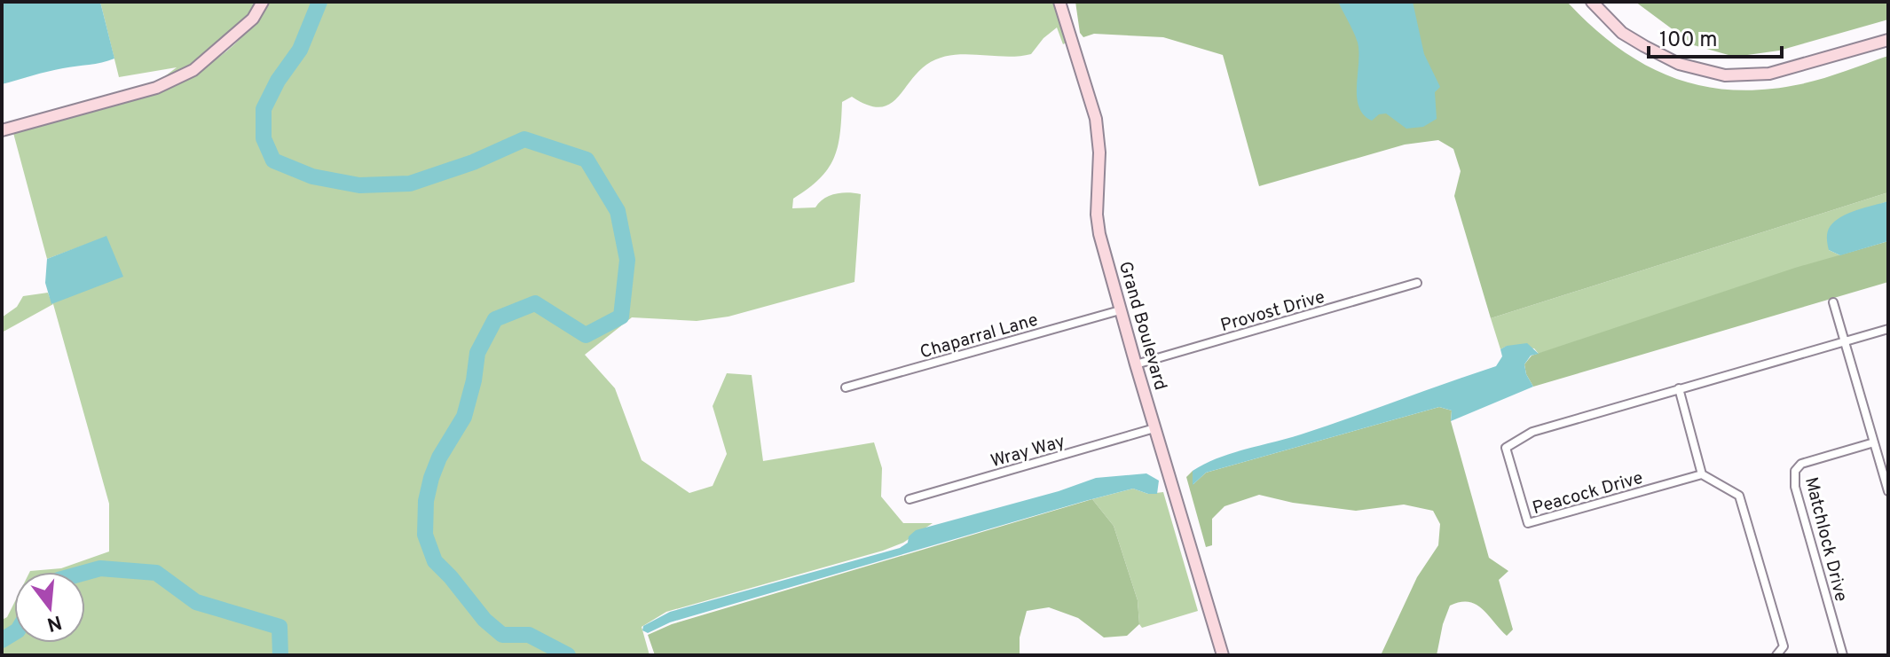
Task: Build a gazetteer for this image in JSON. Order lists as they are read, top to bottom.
{
  "streets": {
    "street": [
      "Provost Drive",
      "Grand Boulevard",
      "Chaparral Lane",
      "Wray Way",
      "Peacock Drive",
      "Matchlock Drive"
    ]
  },
  "crossings": [
    ["Provost Drive", "Grand Boulevard"],
    ["Grand Boulevard", "Chaparral Lane"],
    ["Grand Boulevard", "Wray Way"]
  ],
  "scale_bar": "100 m",
  "north": "bottom"
}
